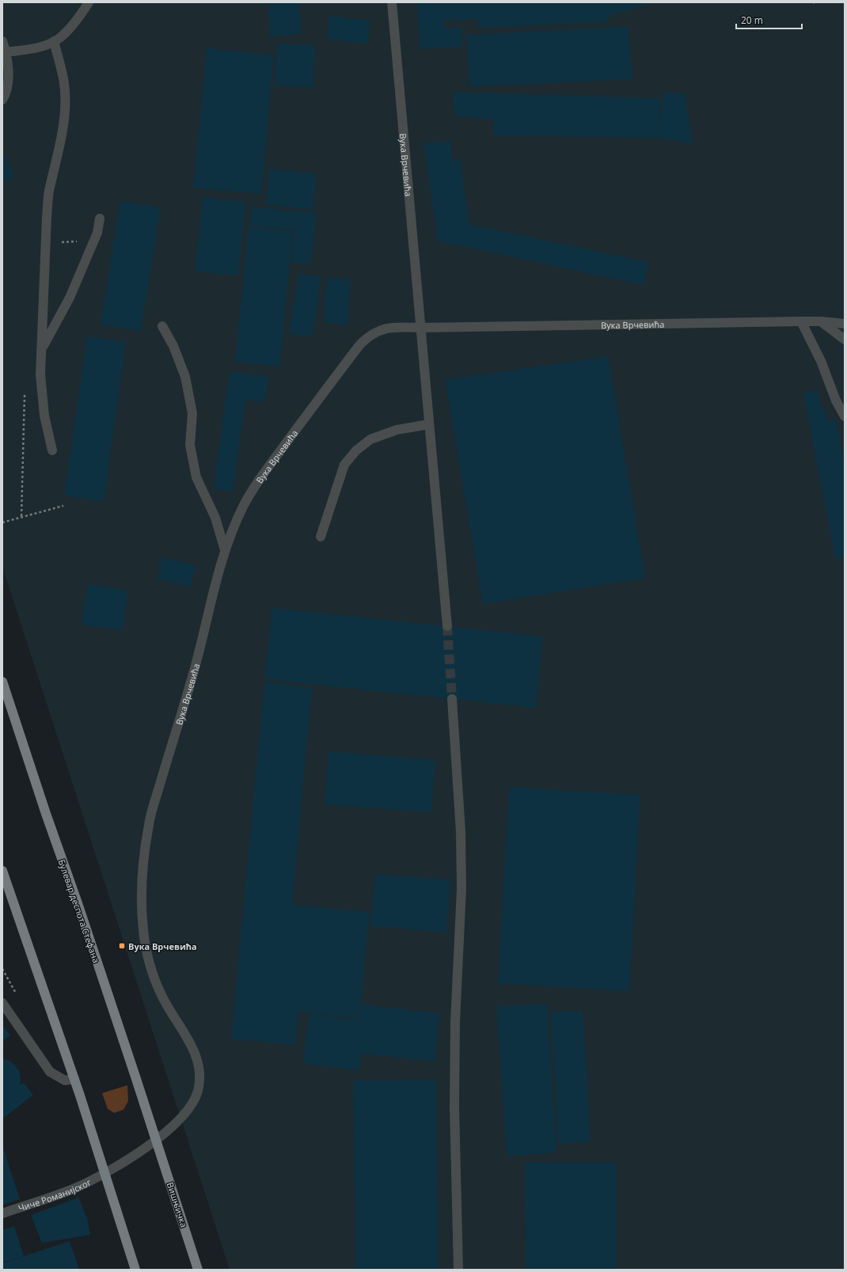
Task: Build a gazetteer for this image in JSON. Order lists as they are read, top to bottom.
{
  "streets": {
    "main road": ["Булевар деспота Стефана", "Вишњичка"],
    "street": ["Вука Врчевића", "Чиче Романијског"]
  },
  "crossings": [
    ["Вука Врчевића", "Булевар деспота Стефана"],
    ["Вука Врчевића", "Чиче Романијског"],
    ["Вука Врчевића", "Вишњичка"],
    ["Булевар деспота Стефана", "Вишњичка"]
  ],
  "places": {
    "transit": ["Вука Врчевића"]
  },
  "scale_bar": "20 m"
}
